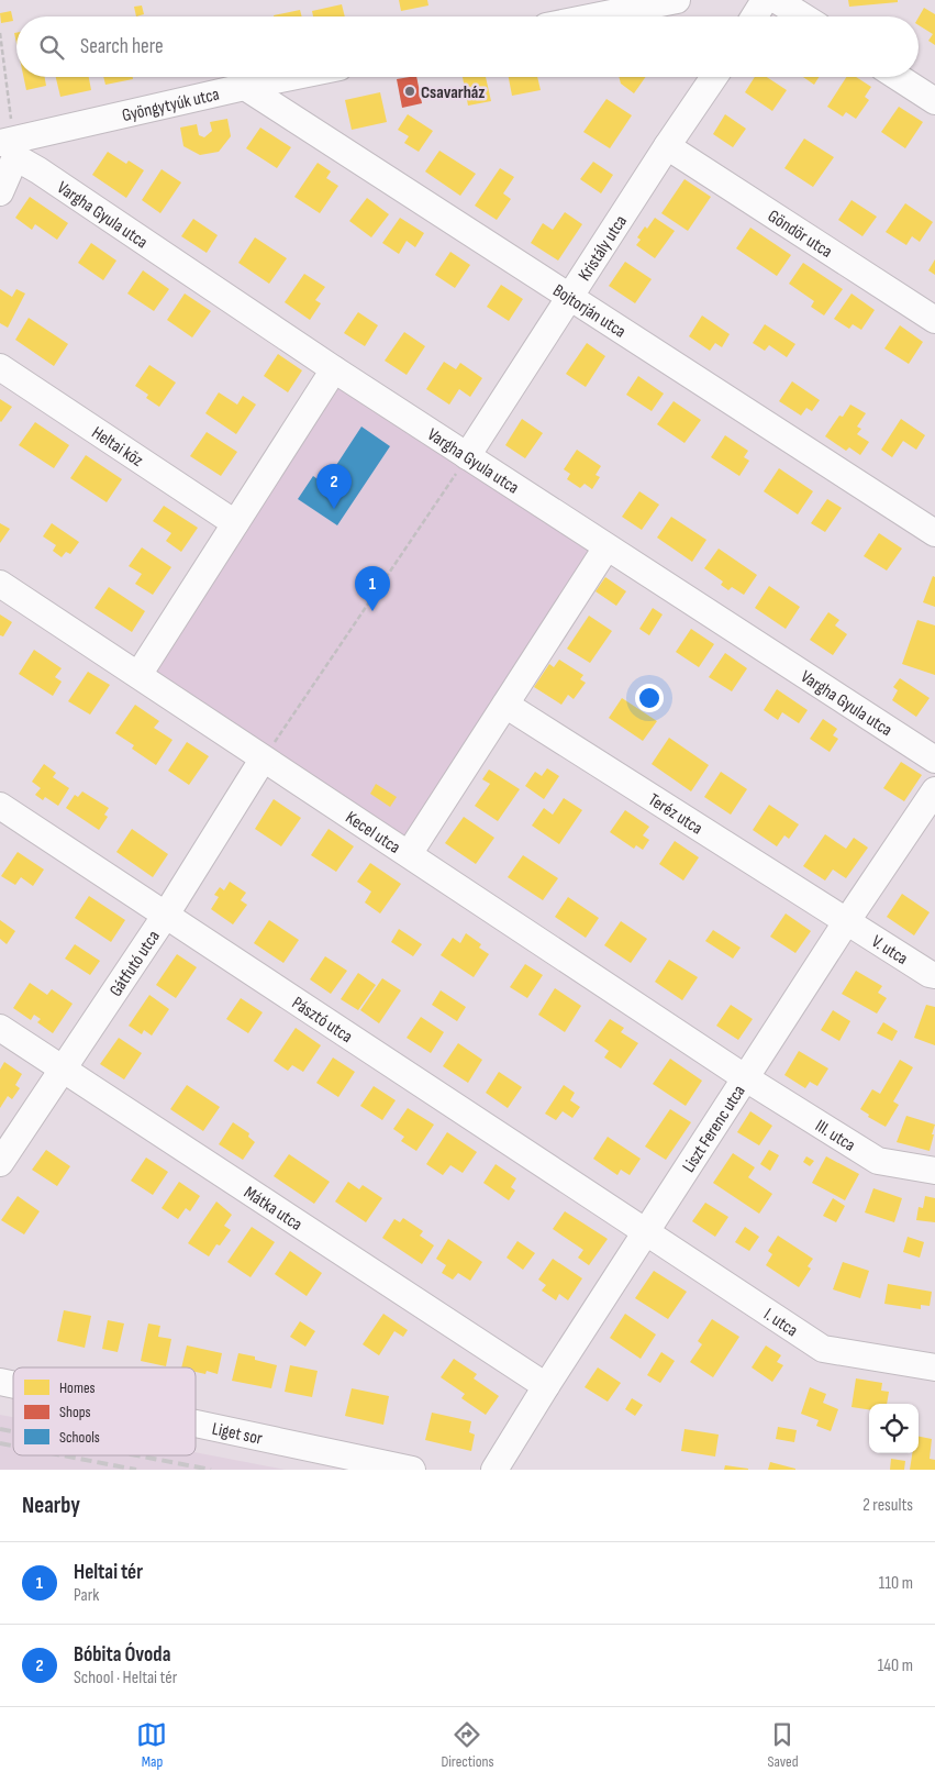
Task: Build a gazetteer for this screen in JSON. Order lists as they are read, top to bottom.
{
  "streets": {
    "street": [
      "Gyöngytyúk utca",
      "Vargha Gyula utca",
      "Göndör utca",
      "Kristály utca",
      "Bojtorján utca",
      "Heltai köz",
      "Teréz utca",
      "Kecel utca",
      "V. utca",
      "Gátfutó utca",
      "Pásztó utca",
      "Liszt Ferenc utca",
      "III. utca",
      "Mátka utca",
      "I. utca",
      "Liget sor"
    ]
  },
  "crossings": [
    ["Gyöngytyúk utca", "Vargha Gyula utca"],
    ["Gyöngytyúk utca", "Bojtorján utca"],
    ["Vargha Gyula utca", "Kristály utca"],
    ["Göndör utca", "Kristály utca"],
    ["Kristály utca", "Bojtorján utca"],
    ["Teréz utca", "V. utca"],
    ["Teréz utca", "Liszt Ferenc utca"],
    ["Kecel utca", "Gátfutó utca"],
    ["Kecel utca", "Liszt Ferenc utca"],
    ["Kecel utca", "III. utca"],
    ["V. utca", "Liszt Ferenc utca"],
    ["Gátfutó utca", "Pásztó utca"],
    ["Gátfutó utca", "Mátka utca"],
    ["Pásztó utca", "Liszt Ferenc utca"],
    ["Pásztó utca", "I. utca"],
    ["Liszt Ferenc utca", "III. utca"],
    ["Liszt Ferenc utca", "Mátka utca"],
    ["Liszt Ferenc utca", "I. utca"]
  ],
  "places": ["Csavarház"],
  "legend": ["Homes", "Shops", "Schools"],
  "page": {
    "search": "Search here",
    "pins": ["2", "1"],
    "heading": ["Nearby", "2 results"],
    "list": [
      {
        "mark": "1",
        "name": "Heltai tér",
        "note": "Park",
        "value": "110 m"
      },
      {
        "mark": "2",
        "name": "Bóbita Óvoda",
        "note": "School · Heltai tér",
        "value": "140 m"
      }
    ],
    "nav": ["Map", "Directions", "Saved"]
  }
}
